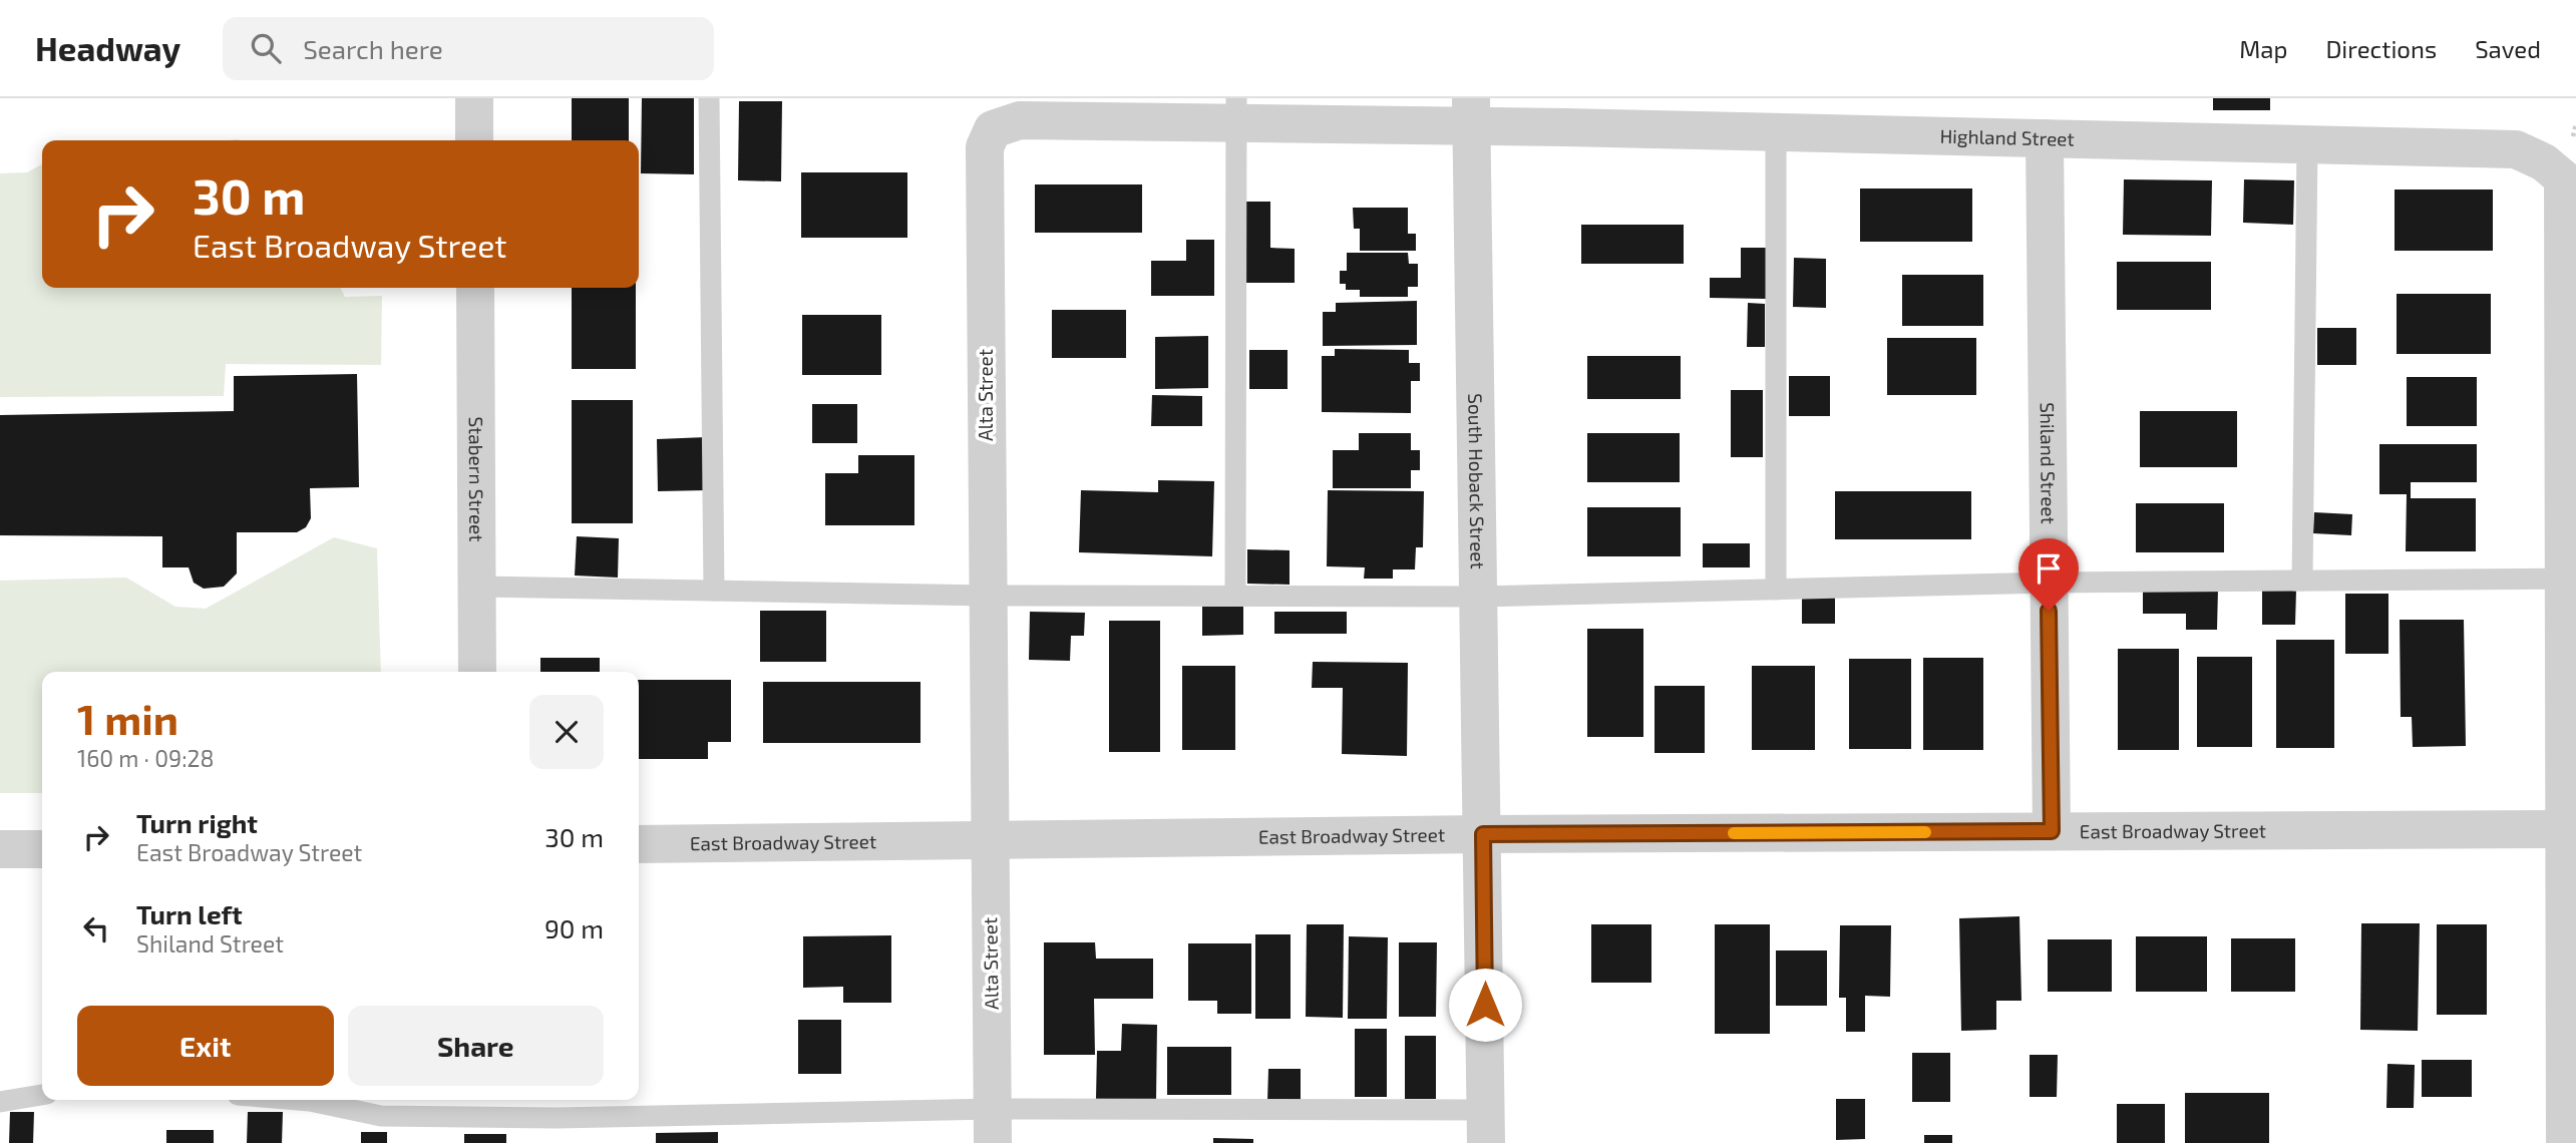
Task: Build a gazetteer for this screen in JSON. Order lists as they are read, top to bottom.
{
  "streets": {
    "street": [
      "Highland Street",
      "Alta Street",
      "Shiland Street",
      "Stabern Street",
      "South Hoback Street",
      "East Broadway Street"
    ]
  },
  "crossings": [
    ["Highland Street", "Alta Street"],
    ["Highland Street", "Shiland Street"],
    ["Highland Street", "South Hoback Street"],
    ["Alta Street", "South Hoback Street"],
    ["Alta Street", "East Broadway Street"],
    ["Shiland Street", "East Broadway Street"],
    ["South Hoback Street", "East Broadway Street"]
  ],
  "page": {
    "header": "Headway",
    "search": "Search here",
    "nav": ["Map", "Directions", "Saved"],
    "turn": ["30 m", "East Broadway Street"],
    "heading": ["1 min", "160 m · 09:28"],
    "list": [
      {
        "name": "Turn right",
        "note": "East Broadway Street",
        "value": "30 m"
      },
      {
        "name": "Turn left",
        "note": "Shiland Street",
        "value": "90 m"
      }
    ],
    "buttons": ["Exit", "Share"]
  }
}
